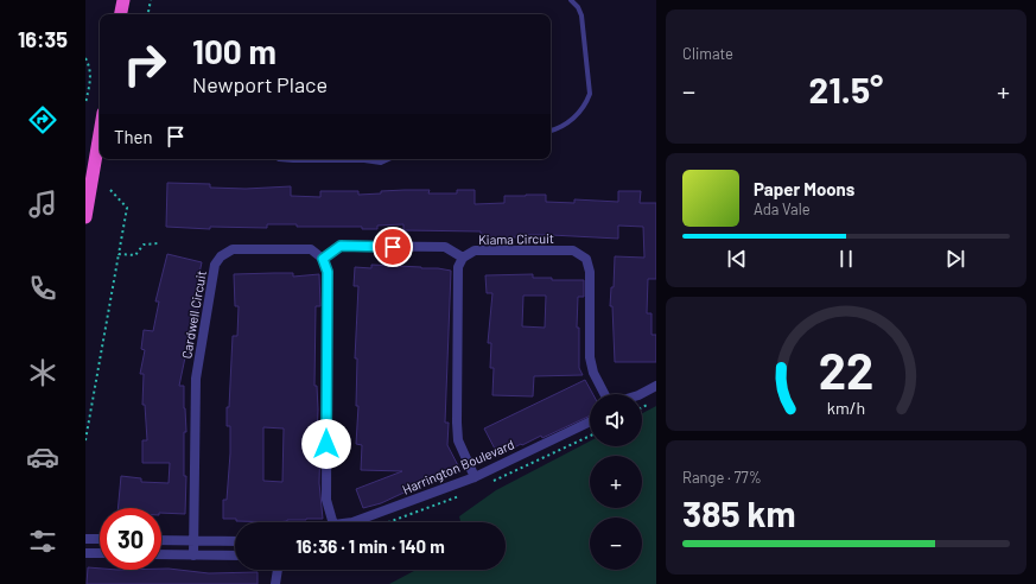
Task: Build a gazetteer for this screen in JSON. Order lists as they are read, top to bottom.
{
  "streets": {
    "street": ["Kiama Circuit", "Cardwell Circuit", "Harrington Boulevard"]
  },
  "crossings": [
    ["Kiama Circuit", "Harrington Boulevard"]
  ],
  "page": {
    "tabs": "16:35",
    "tile": [
      "Climate",
      ["Range · 77%", "385 km"]
    ],
    "turn": ["100 m", "Newport Place"],
    "heat": ["−", "21.5°", "+"],
    "then": "Then",
    "song": ["Paper Moons", "Ada Vale"],
    "map_buttons": ["+", "−"],
    "limit": "30",
    "trip": "16:36 · 1 min · 140 m",
    "gauge": ["22", "km/h"]
  }
}
